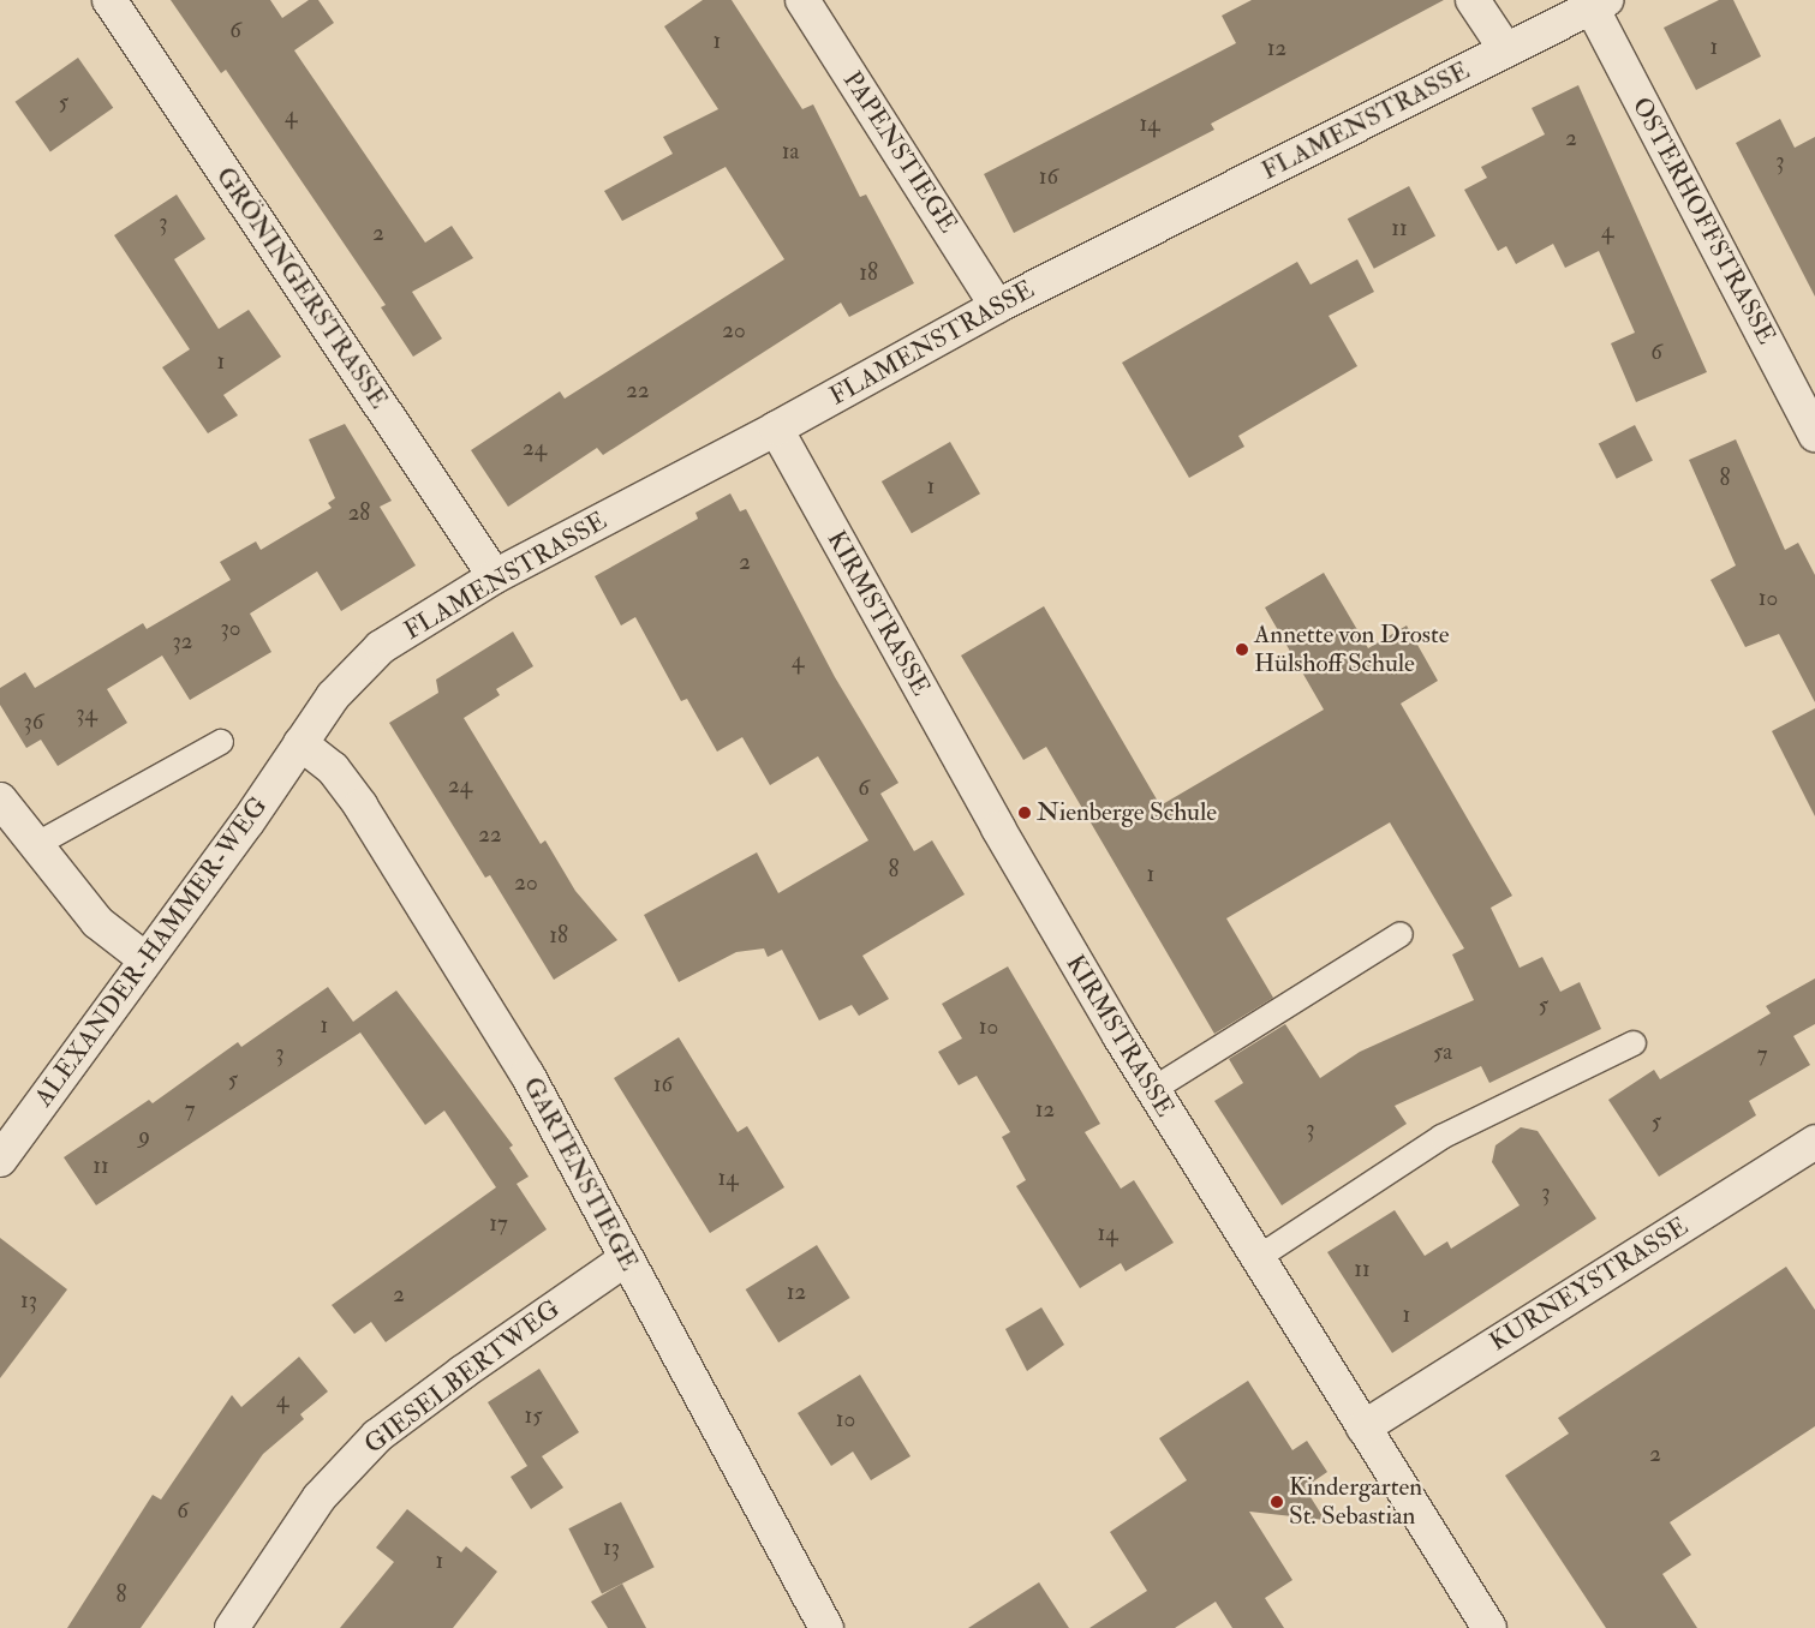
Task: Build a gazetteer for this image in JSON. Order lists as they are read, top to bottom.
{
  "streets": {
    "street": [
      "FLAMENSTRASSE",
      "PAPENSTIEGE",
      "OSTERHOFFSTRASSE",
      "GRÖNINGERSTRASSE",
      "KIRMSTRASSE",
      "ALEXANDER-HAMMER-WEG",
      "GARTENSTIEGE",
      "KURNEYSTRASSE",
      "GIESELBERTWEG"
    ]
  },
  "crossings": [
    ["FLAMENSTRASSE", "PAPENSTIEGE"],
    ["FLAMENSTRASSE", "OSTERHOFFSTRASSE"],
    ["FLAMENSTRASSE", "GRÖNINGERSTRASSE"],
    ["FLAMENSTRASSE", "KIRMSTRASSE"],
    ["FLAMENSTRASSE", "ALEXANDER-HAMMER-WEG"],
    ["FLAMENSTRASSE", "GARTENSTIEGE"],
    ["KIRMSTRASSE", "KURNEYSTRASSE"],
    ["ALEXANDER-HAMMER-WEG", "GARTENSTIEGE"],
    ["GARTENSTIEGE", "GIESELBERTWEG"]
  ],
  "places": ["Annette von Droste Hülshoff Schule", "Nienberge Schule", "Kindergarten St. Sebastian"],
  "house_numbers": [
    "6",
    "1",
    "1",
    "12",
    "5",
    "4",
    "14",
    "2",
    "1a",
    "3",
    "16",
    "3",
    "11",
    "4",
    "2",
    "18",
    "20",
    "6",
    "1",
    "22",
    "24",
    "8",
    "1",
    "28",
    "2",
    "10",
    "30",
    "32",
    "4",
    "34",
    "36",
    "24",
    "6",
    "22",
    "8",
    "1",
    "20",
    "18",
    "5",
    "1",
    "10",
    "5a",
    "3",
    "7",
    "5",
    "16",
    "7",
    "12",
    "5",
    "3",
    "9",
    "11",
    "14",
    "3",
    "17",
    "14",
    "11",
    "12",
    "2",
    "13",
    "1",
    "4",
    "15",
    "10",
    "2",
    "6",
    "13",
    "1",
    "8"
  ]
}
